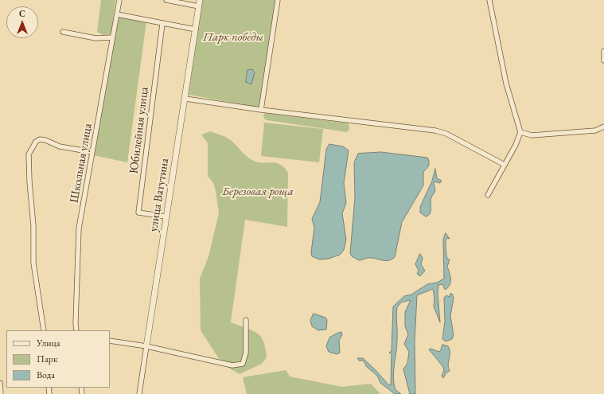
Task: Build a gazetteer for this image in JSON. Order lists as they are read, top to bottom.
{
  "streets": {
    "street": ["Юбилейная улица", "Школьная улица", "улица Ватутина"]
  },
  "crossings": [
    ["Юбилейная улица", "улица Ватутина"]
  ],
  "parks": ["Парк победы", "Березовая роща"],
  "legend": ["Улица", "Парк", "Вода"],
  "north": "top"
}
